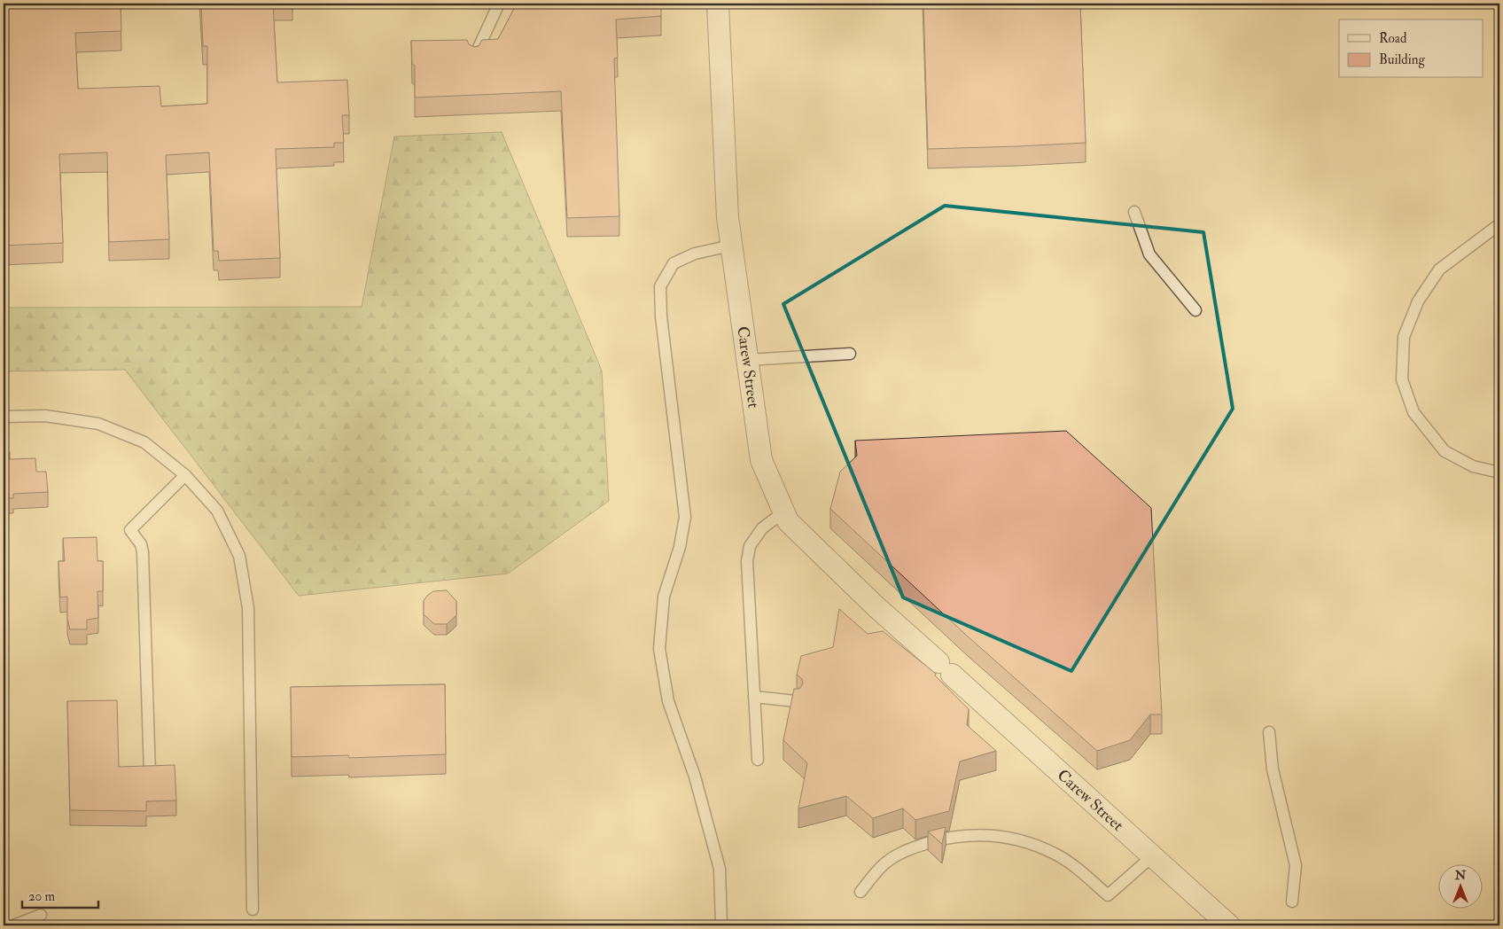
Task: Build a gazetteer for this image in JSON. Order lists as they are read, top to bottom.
{
  "streets": {
    "street": ["Carew Street"]
  },
  "legend": ["Road", "Building"],
  "scale_bar": "20 m",
  "north": "top"
}
